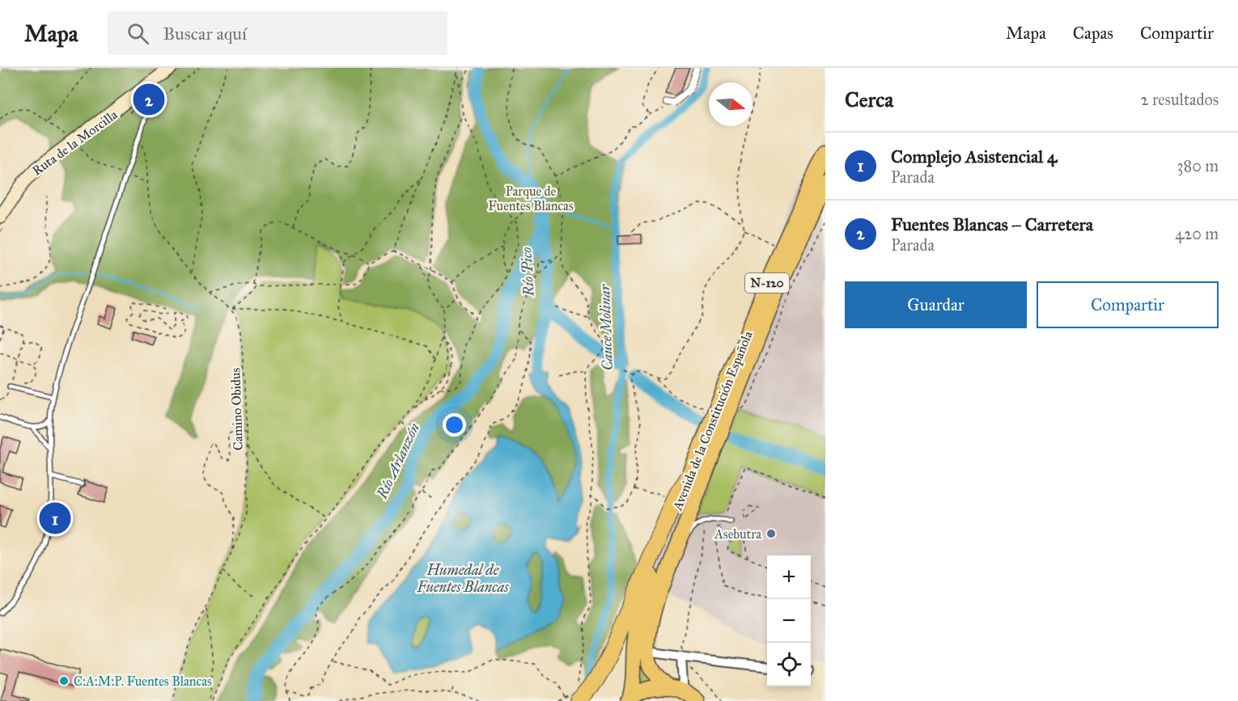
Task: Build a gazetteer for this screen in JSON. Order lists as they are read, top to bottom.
{
  "streets": {
    "highway": ["N-120", "Avenida de la Constitución Española"],
    "path": ["Ruta de la Morcilla", "Camino Obidus"]
  },
  "crossings": [
    ["N-120", "Avenida de la Constitución Española"]
  ],
  "water": [
    "Río Pico",
    "Cauce Molinar",
    "Río Arlanzón",
    "Humedal de Fuentes Blancas"
  ],
  "parks": ["Parque de Fuentes Blancas"],
  "places": ["Asebutra", "C:A:M:P. Fuentes Blancas"],
  "north": "right",
  "page": {
    "header": "Mapa",
    "search": "Buscar aquí",
    "nav": ["Mapa", "Capas", "Compartir"],
    "heading": ["Cerca", "2 resultados"],
    "pins": ["2", "1"],
    "list": [
      {
        "mark": "1",
        "name": "Complejo Asistencial 4",
        "note": "Parada",
        "value": "380 m"
      },
      {
        "mark": "2",
        "name": "Fuentes Blancas – Carretera",
        "note": "Parada",
        "value": "420 m"
      }
    ],
    "buttons": ["Guardar", "Compartir"],
    "map_buttons": ["+", "−"]
  }
}
